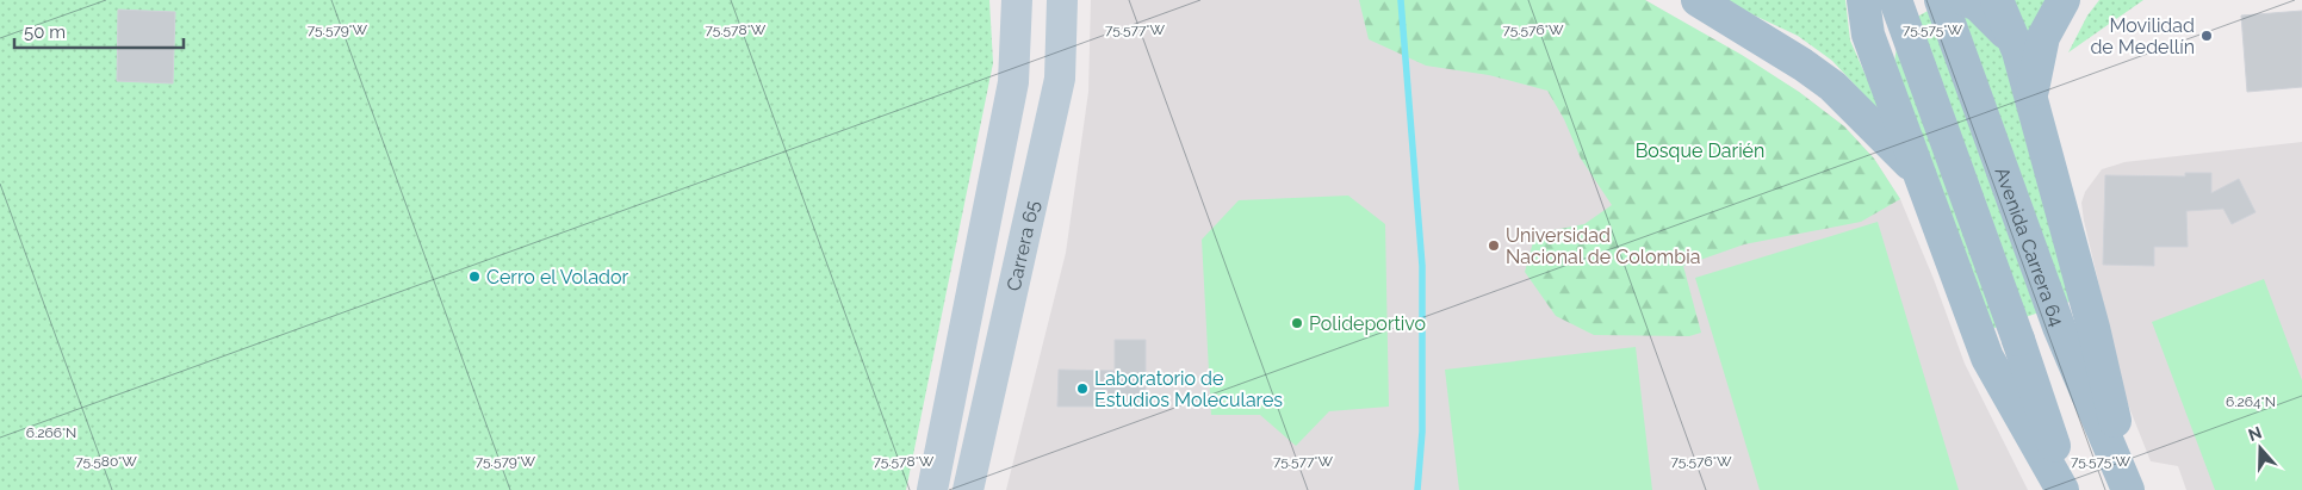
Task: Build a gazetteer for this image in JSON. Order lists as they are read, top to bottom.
{
  "streets": {
    "main road": ["Carrera 65", "Avenida Carrera 64"]
  },
  "parks": ["Bosque Darién"],
  "places": [
    "Movilidad de Medellín",
    "Universidad Nacional de Colombia",
    "Cerro el Volador",
    "Polideportivo",
    "Laboratorio de Estudios Moleculares"
  ],
  "scale_bar": "50 m",
  "north": "top",
  "coordinates": [
    "75.579°W",
    "75.578°W",
    "75.577°W",
    "75.576°W",
    "75.575°W",
    "6.264°N",
    "6.266°N",
    "75.580°W"
  ]
}
